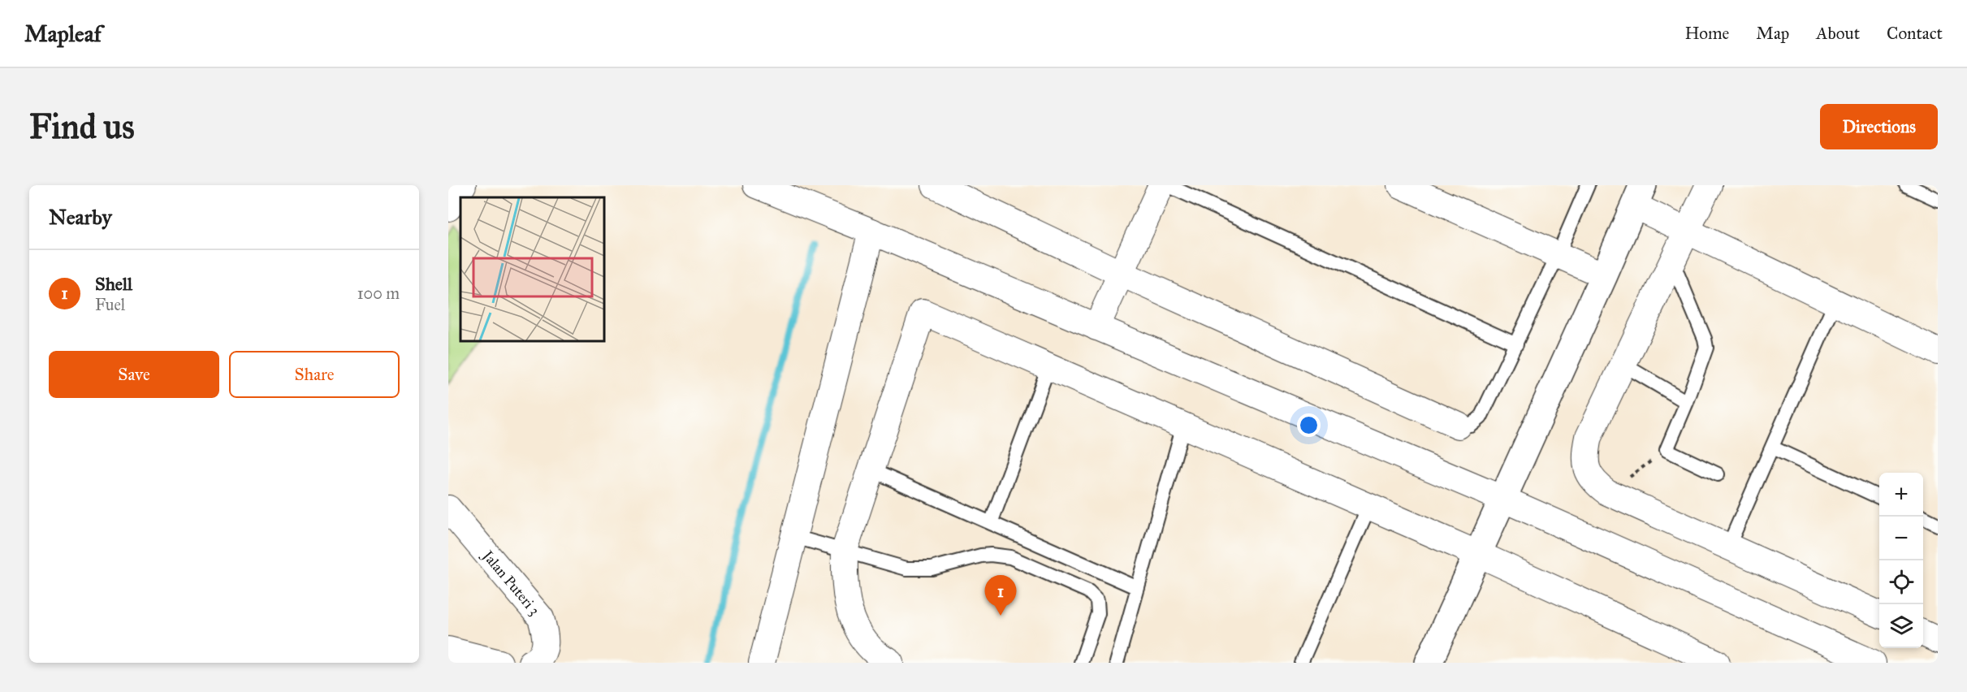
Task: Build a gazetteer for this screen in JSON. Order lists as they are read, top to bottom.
{
  "streets": {
    "street": ["Jalan Puteri 3"]
  },
  "page": {
    "header": "Mapleaf",
    "nav": [
      "Home",
      "Map",
      "About",
      "Contact"
    ],
    "buttons": [
      "Directions",
      ["Save", "Share"]
    ],
    "title": "Find us",
    "heading": "Nearby",
    "list": [
      {
        "mark": "1",
        "name": "Shell",
        "note": "Fuel",
        "value": "100 m"
      }
    ],
    "map_buttons": ["+", "−"],
    "pins": "1"
  }
}
